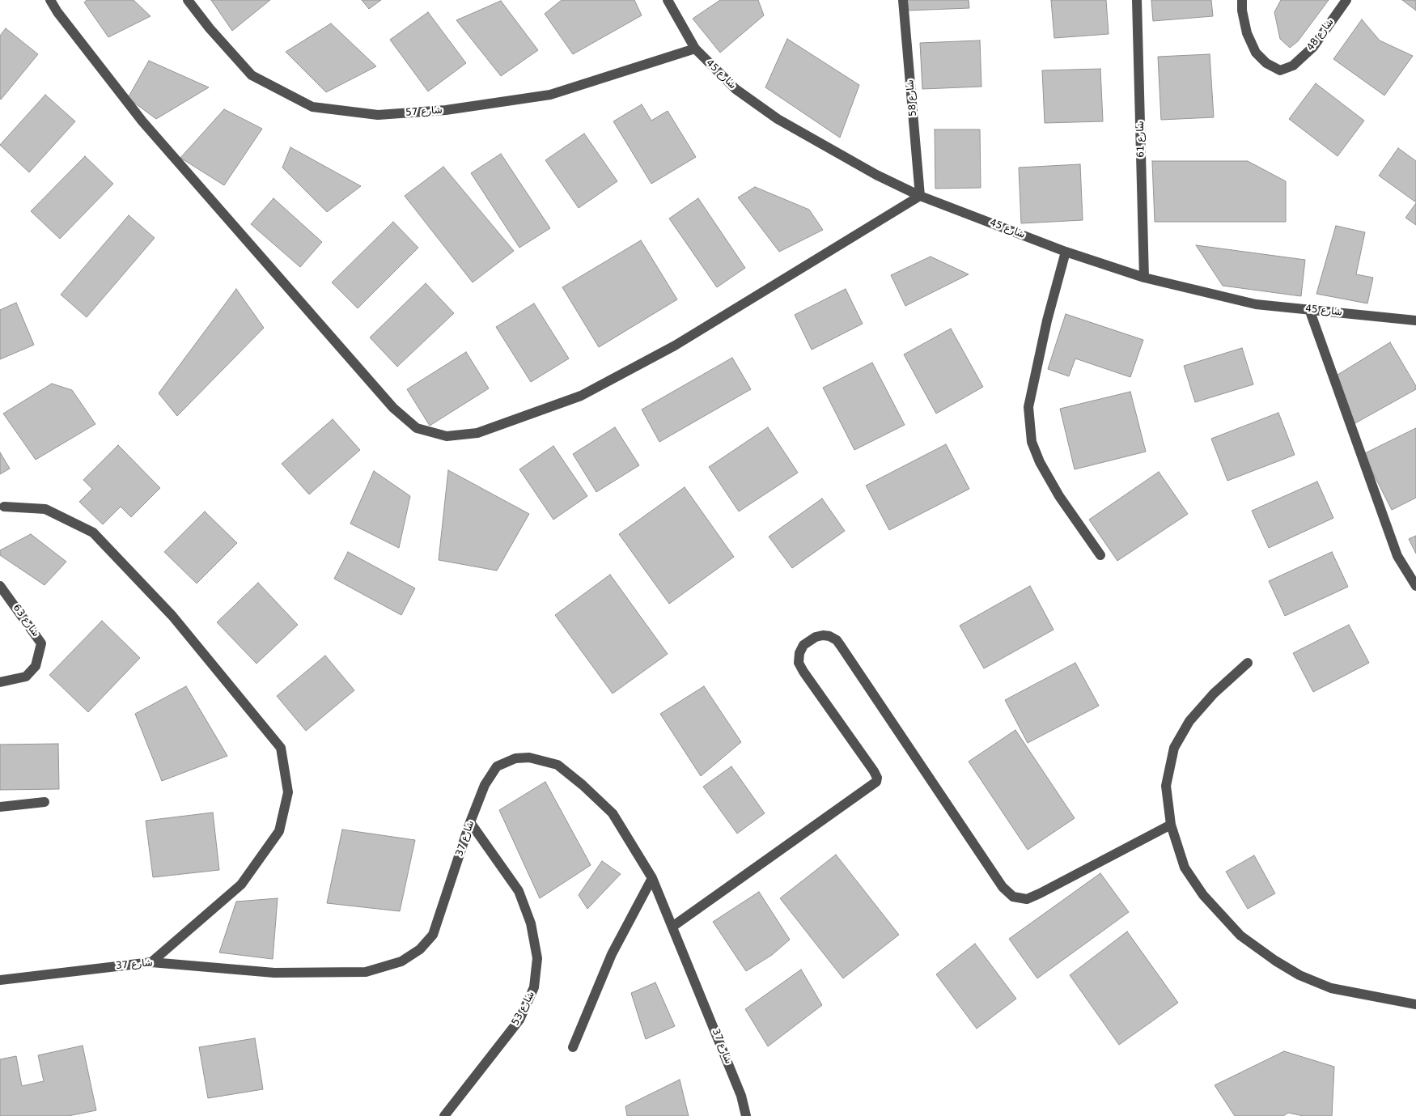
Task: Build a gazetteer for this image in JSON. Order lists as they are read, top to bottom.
{
  "streets": {
    "street": [
      "شارع 48",
      "شارع 45",
      "شارع 58",
      "شارع 57",
      "شارع 61",
      "شارع 63",
      "شارع 37",
      "شارع 53"
    ]
  },
  "crossings": [
    ["شارع 45", "شارع 58"],
    ["شارع 45", "شارع 57"],
    ["شارع 45", "شارع 61"],
    ["شارع 37", "شارع 53"]
  ]
}
